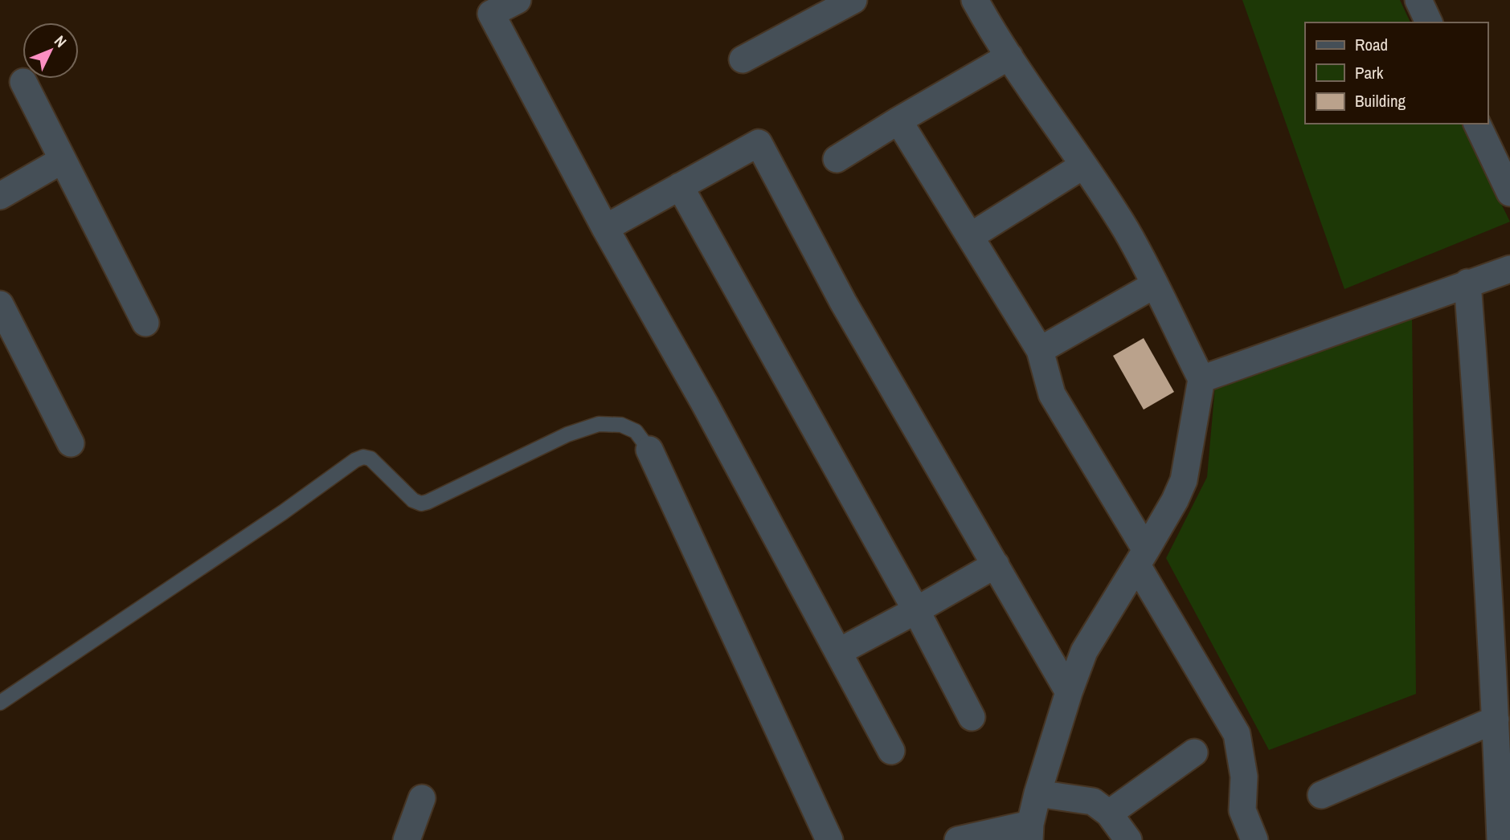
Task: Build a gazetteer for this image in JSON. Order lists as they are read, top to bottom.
{
  "legend": ["Road", "Park", "Building"],
  "north": "top right"
}
